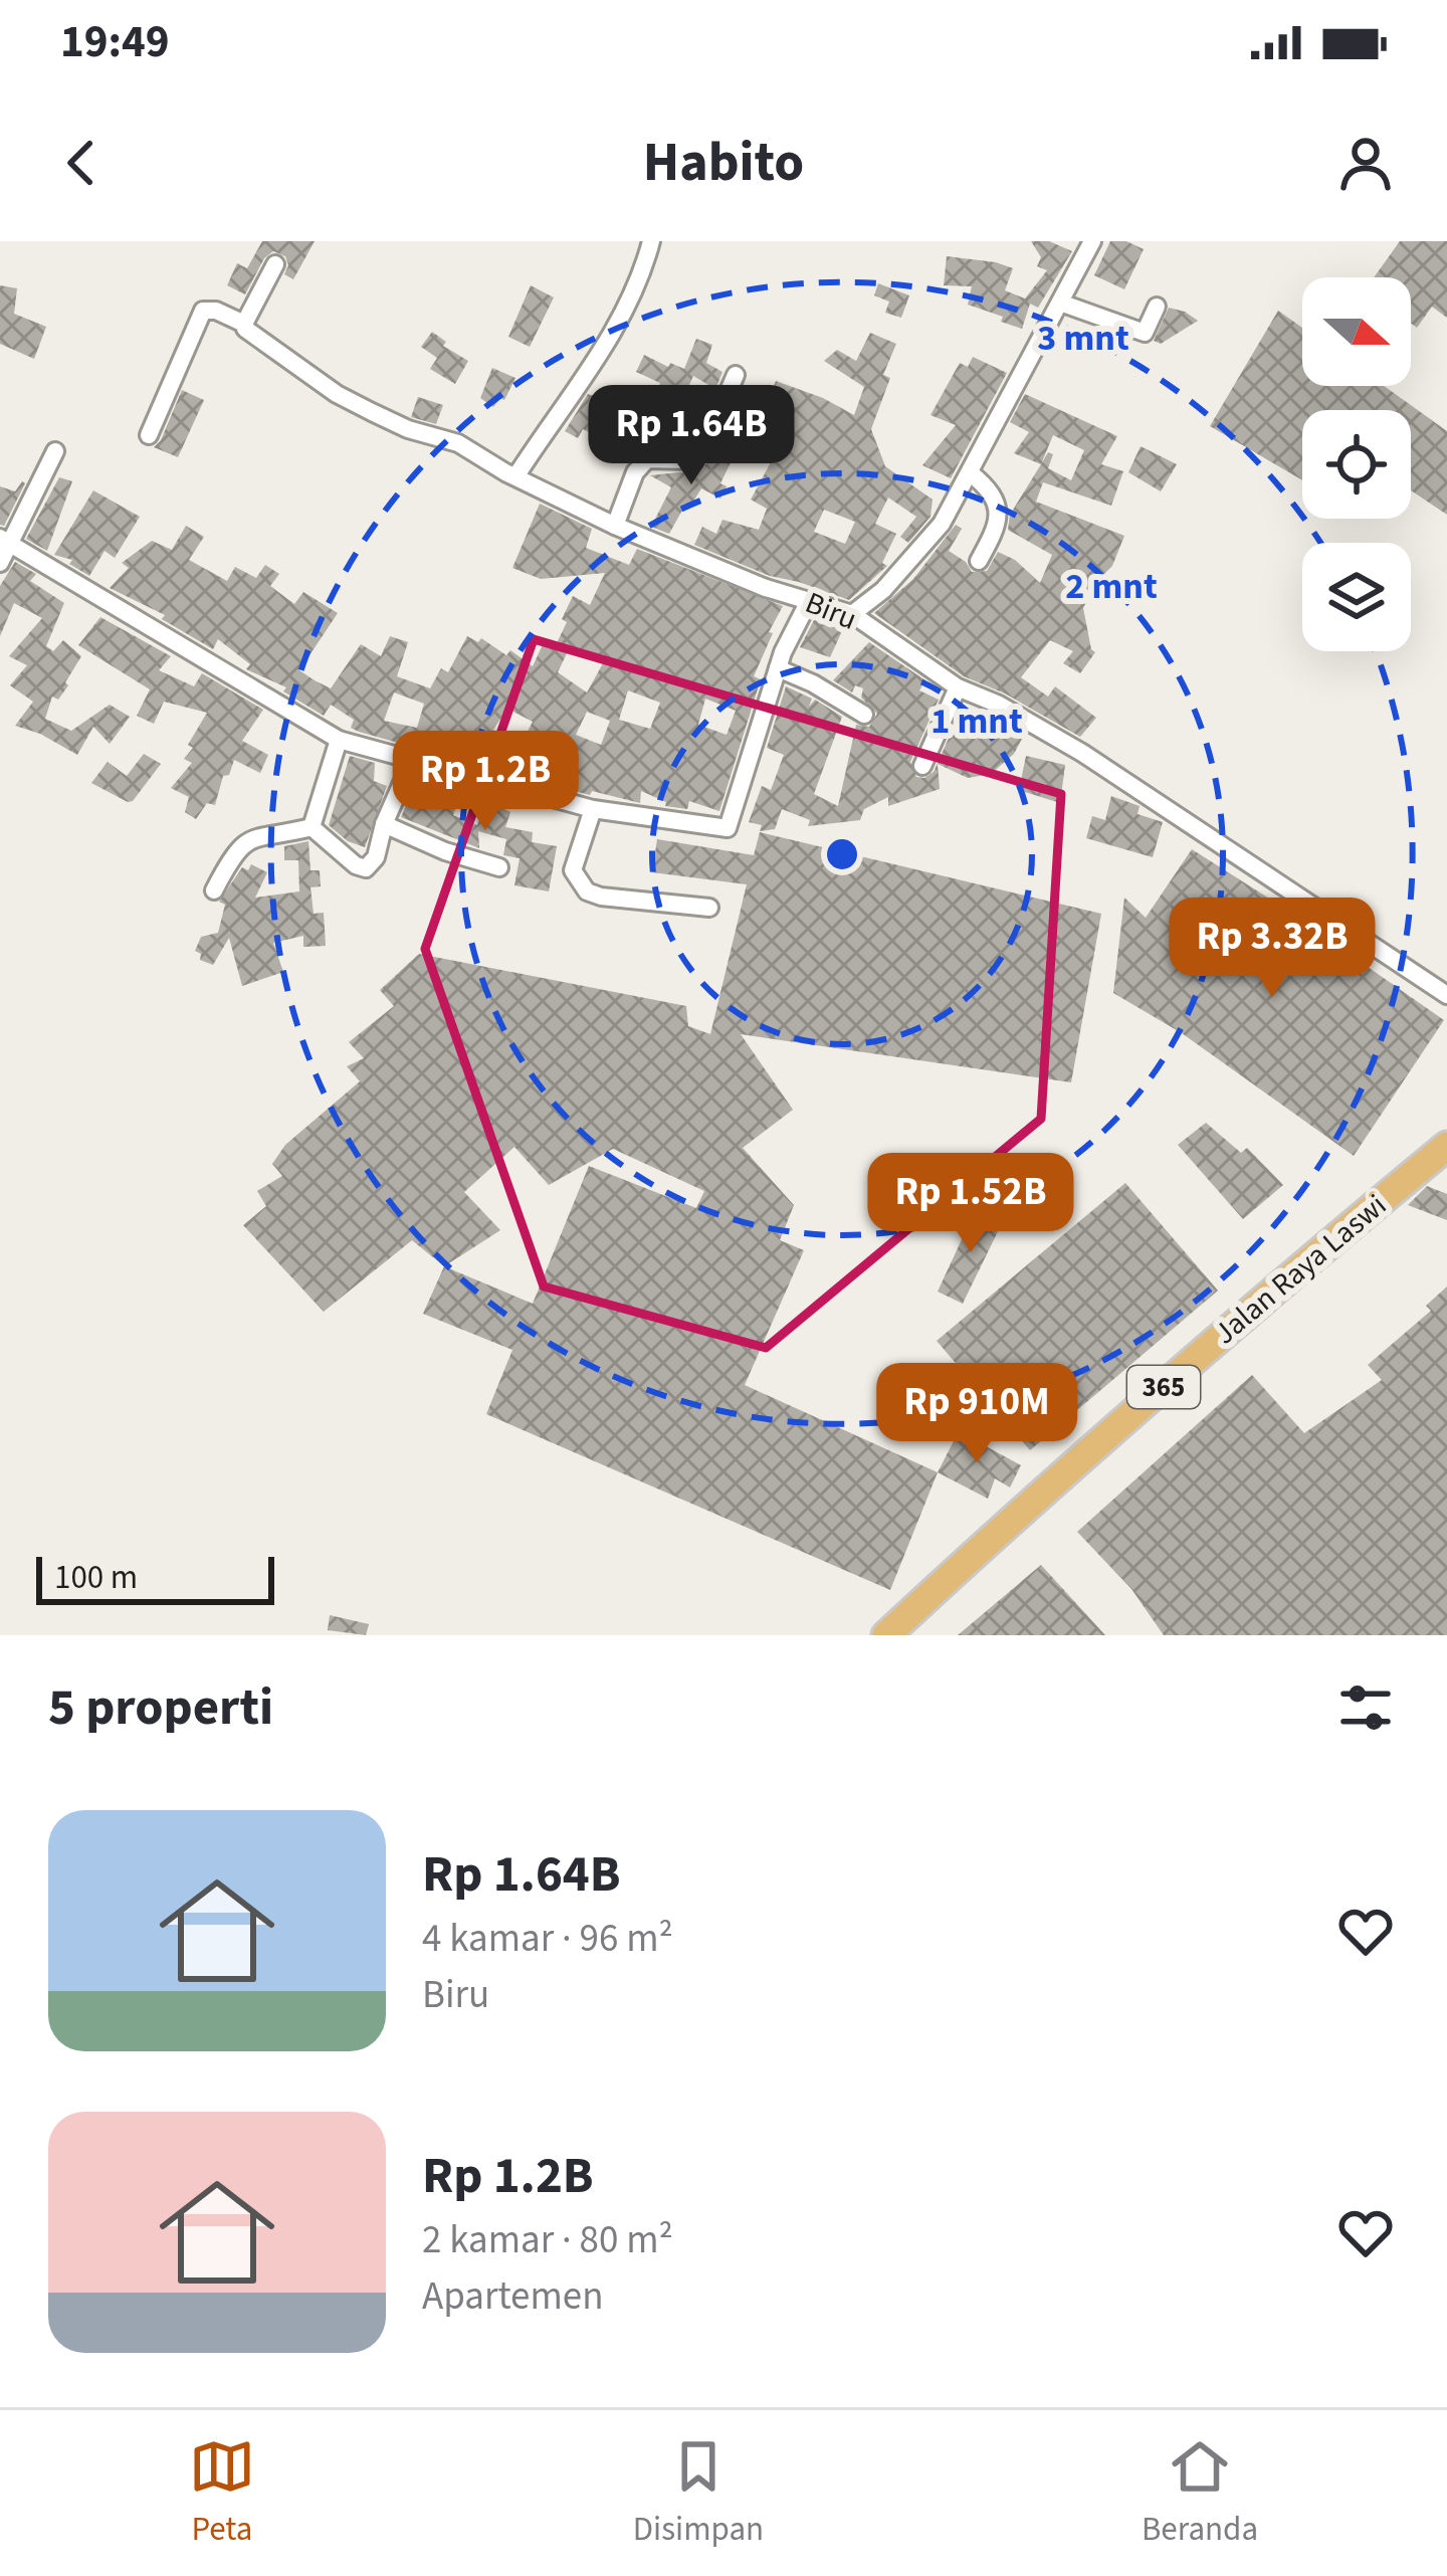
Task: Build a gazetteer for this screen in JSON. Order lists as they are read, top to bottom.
{
  "streets": {
    "main road": ["Jalan Raya Laswi", "365"],
    "street": ["Biru"]
  },
  "scale_bar": "100 m",
  "north": "right",
  "page": {
    "status": "19:49",
    "header": "Habito",
    "price": [
      "Rp 1.64B",
      "Rp 1.2B",
      "Rp 3.32B",
      "Rp 1.52B",
      "Rp 910M"
    ],
    "scale": "100 m",
    "heading": "5 properti",
    "list": [
      {
        "name": "Rp 1.64B",
        "note": "4 kamar · 96 m² · Biru"
      },
      {
        "name": "Rp 1.2B",
        "note": "2 kamar · 80 m² · Apartemen"
      }
    ],
    "tabs": ["Peta", "Disimpan", "Beranda"]
  },
  "rings": ["3 mnt", "2 mnt", "1 mnt"]
}
